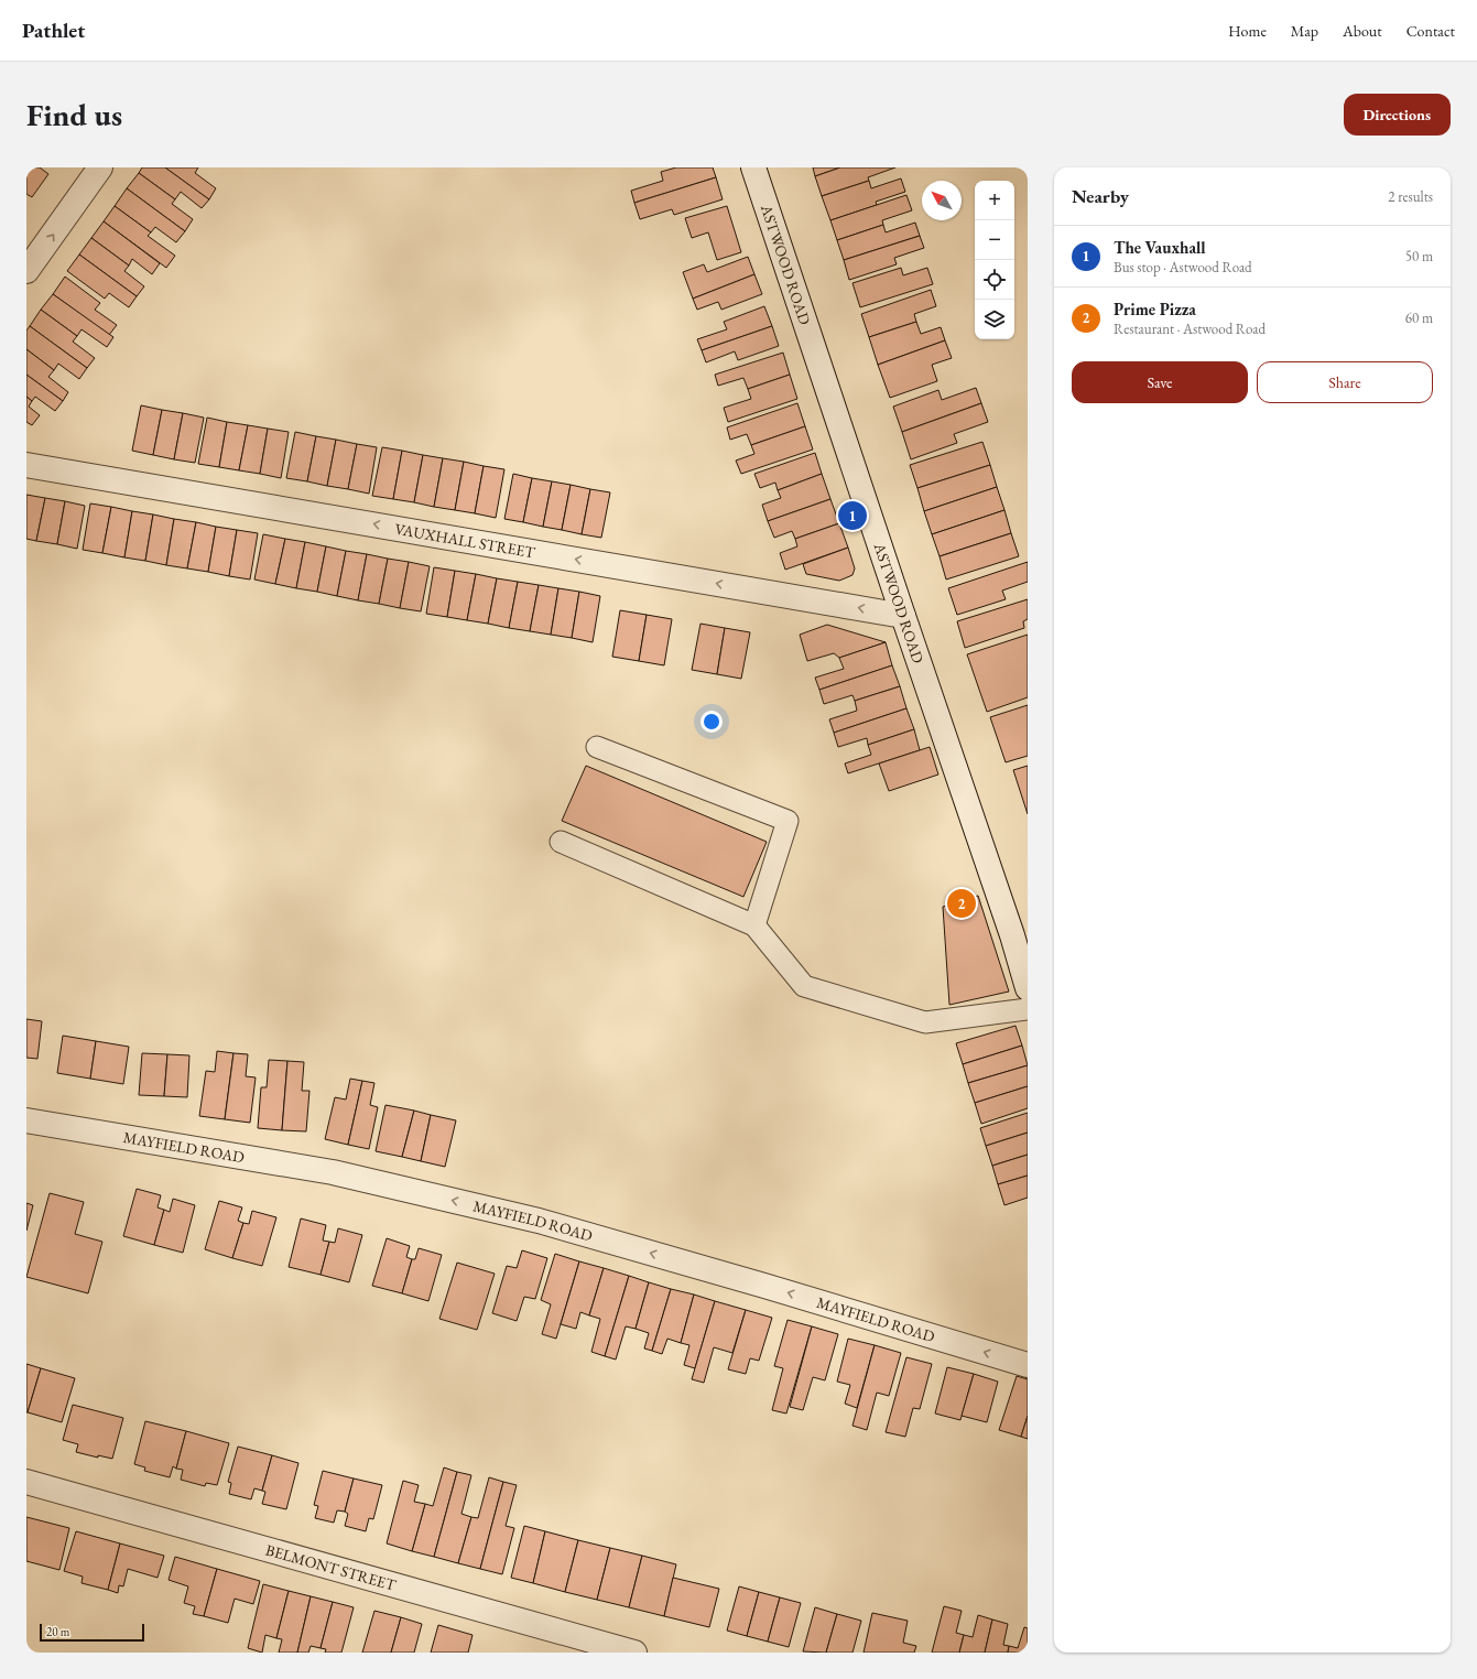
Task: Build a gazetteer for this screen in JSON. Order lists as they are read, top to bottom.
{
  "streets": {
    "street": [
      "ASTWOOD ROAD",
      "VAUXHALL STREET",
      "MAYFIELD ROAD",
      "BELMONT STREET"
    ]
  },
  "crossings": [
    ["ASTWOOD ROAD", "VAUXHALL STREET"]
  ],
  "one_way": ["VAUXHALL STREET", "MAYFIELD ROAD"],
  "scale_bar": "20 m",
  "north": "top left",
  "page": {
    "header": "Pathlet",
    "nav": [
      "Home",
      "Map",
      "About",
      "Contact"
    ],
    "buttons": [
      "Directions",
      ["Save", "Share"]
    ],
    "title": "Find us",
    "heading": ["Nearby", "2 results"],
    "map_buttons": ["+", "−"],
    "list": [
      {
        "mark": "1",
        "name": "The Vauxhall",
        "note": "Bus stop · Astwood Road",
        "value": "50 m"
      },
      {
        "mark": "2",
        "name": "Prime Pizza",
        "note": "Restaurant · Astwood Road",
        "value": "60 m"
      }
    ],
    "pins": ["1", "2"],
    "scale": "20 m"
  }
}
